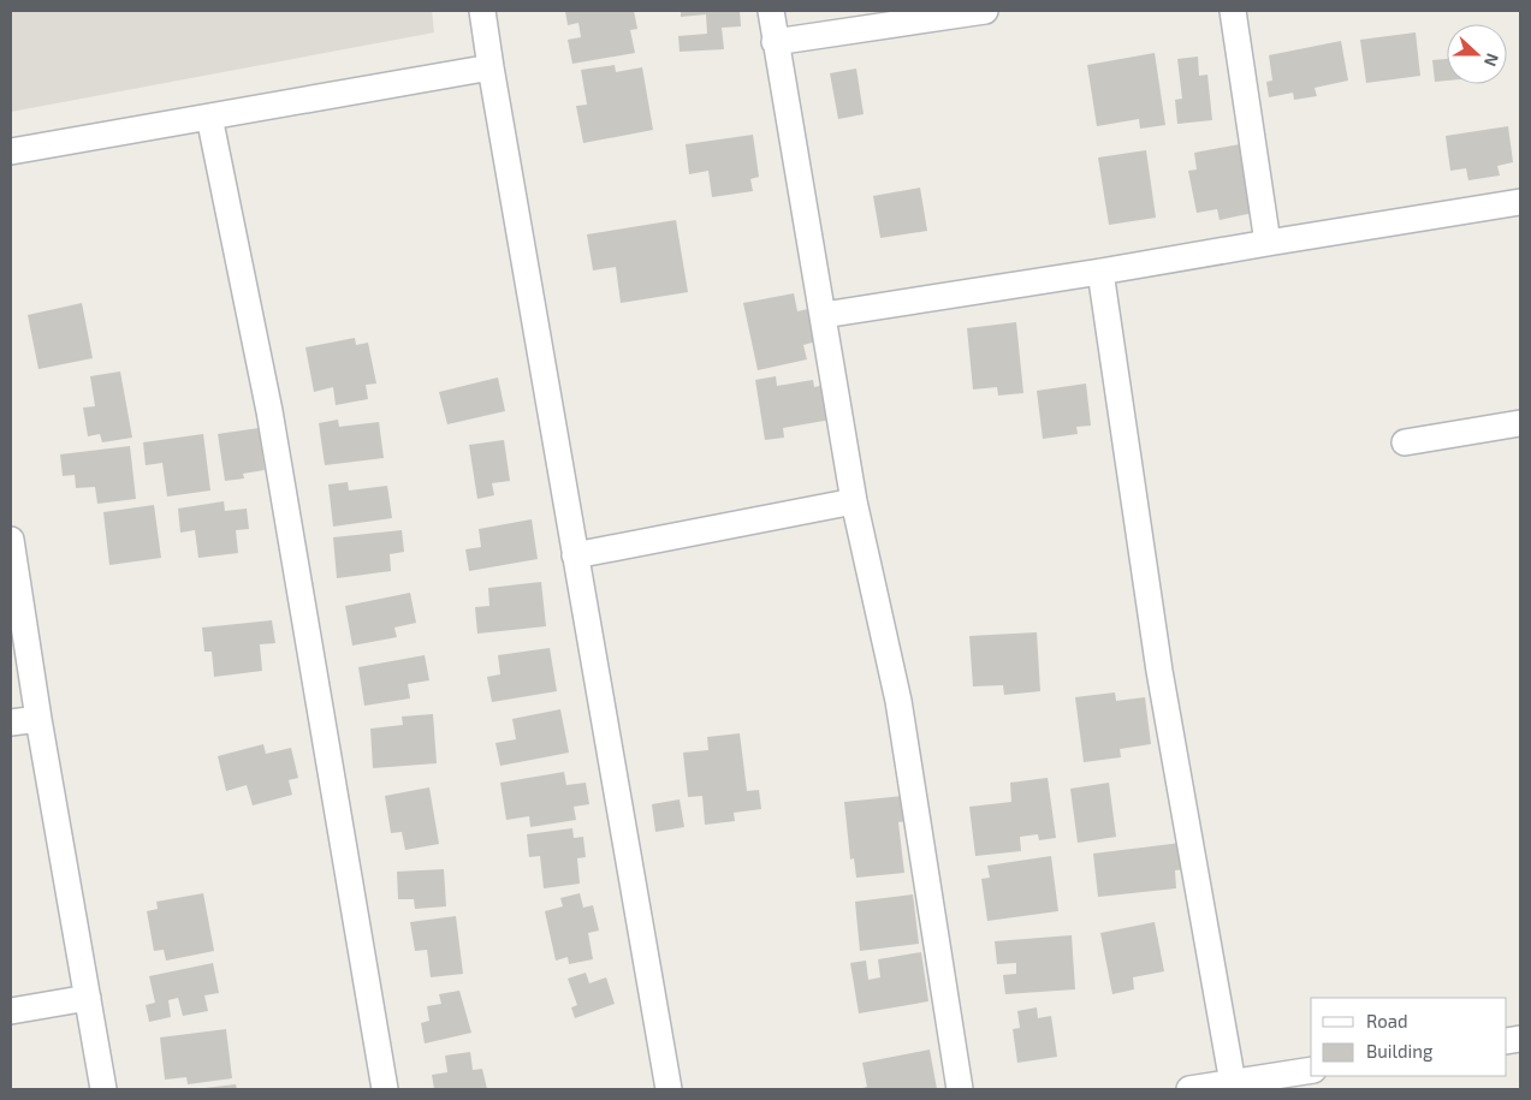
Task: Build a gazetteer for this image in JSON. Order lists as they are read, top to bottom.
{
  "legend": ["Road", "Building"],
  "north": "right"
}
